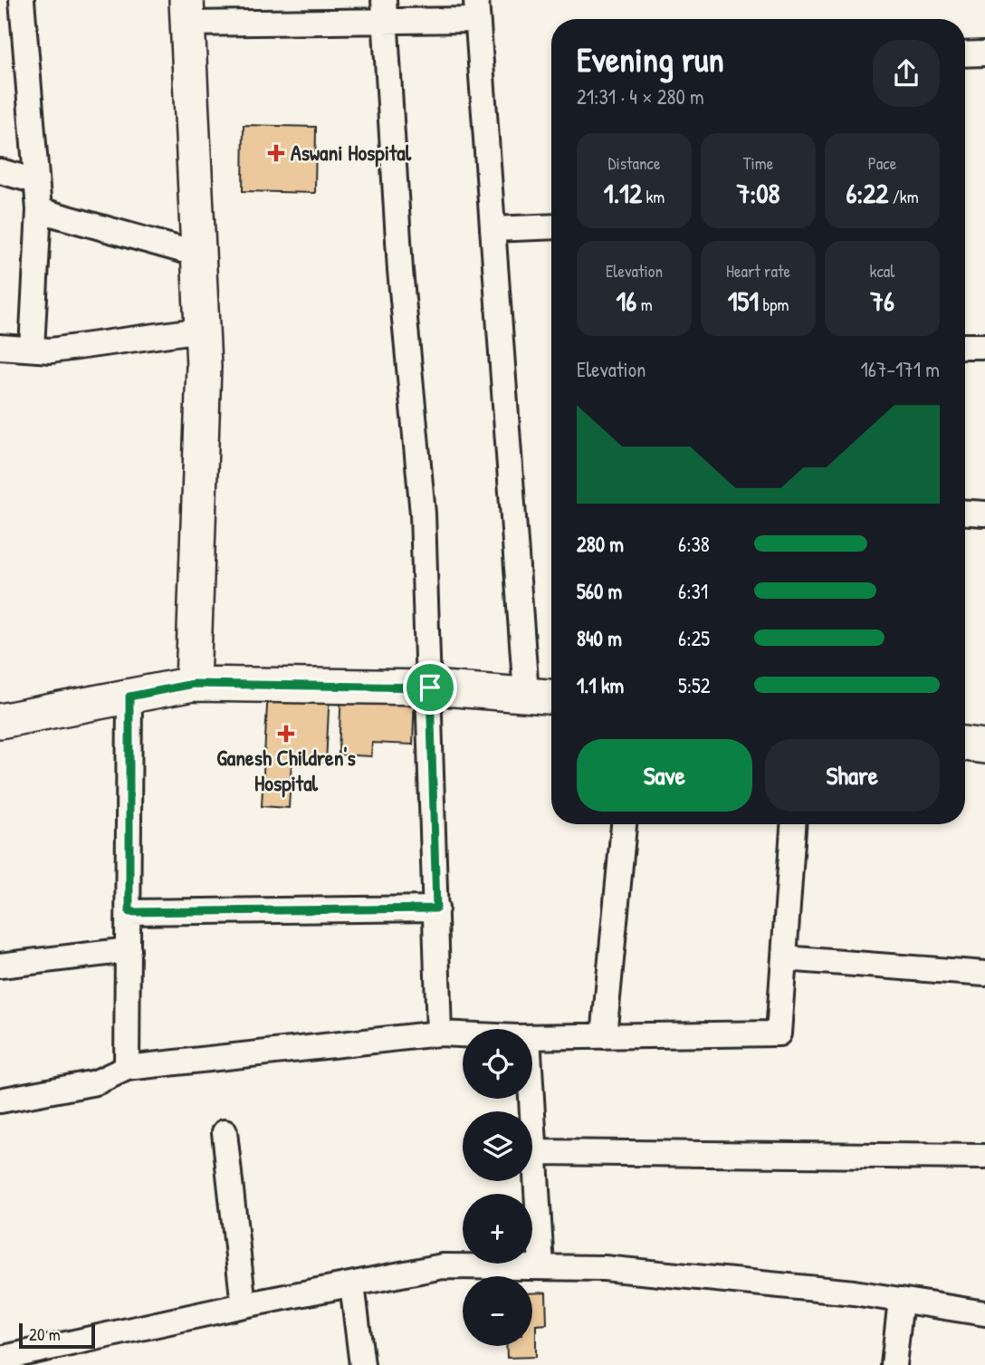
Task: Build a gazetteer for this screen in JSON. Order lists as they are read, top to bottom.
{
  "places": {
    "health": ["Aswani Hospital", "Ganesh Children's Hospital"]
  },
  "scale_bar": "20 m",
  "page": {
    "heading": ["Evening run", "21:31 · 4 × 280 m"],
    "stats": [
      ["Distance", "1.12 km"],
      ["Time", "7:08"],
      ["Pace", "6:22 /km"],
      ["Elevation", "16 m"],
      ["Heart rate", "151 bpm"],
      ["kcal", "76"]
    ],
    "chart": ["Elevation", "167–171 m"],
    "list": [
      {
        "name": "280 m",
        "note": "6:38"
      },
      {
        "name": "560 m",
        "note": "6:31"
      },
      {
        "name": "840 m",
        "note": "6:25"
      },
      {
        "name": "1.1 km",
        "note": "5:52"
      }
    ],
    "buttons": ["Save", "Share"],
    "map_buttons": ["+", "−"],
    "scale": "20 m"
  }
}
